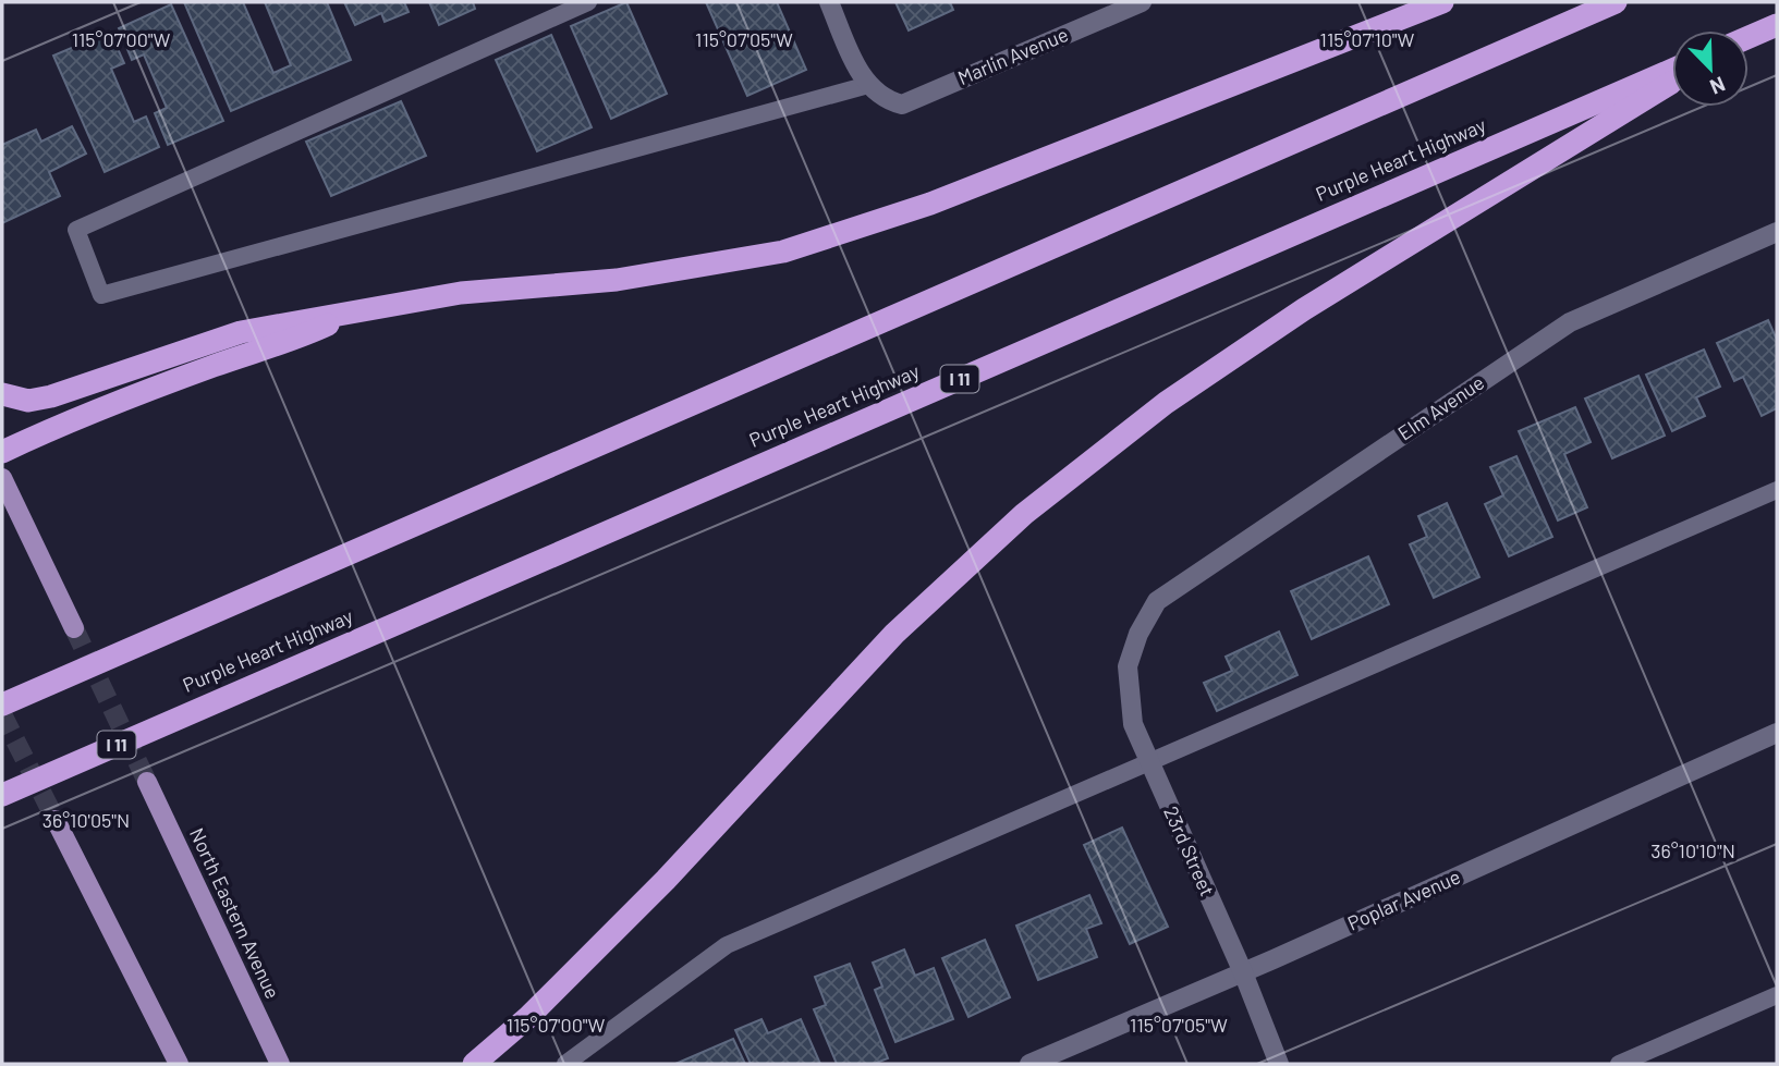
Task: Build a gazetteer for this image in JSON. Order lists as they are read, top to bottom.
{
  "streets": {
    "highway": ["Purple Heart Highway", "I 11"],
    "main road": ["North Eastern Avenue"],
    "street": [
      "Marlin Avenue",
      "Elm Avenue",
      "23rd Street",
      "Poplar Avenue"
    ]
  },
  "crossings": [
    ["Elm Avenue", "23rd Street"],
    ["23rd Street", "Poplar Avenue"]
  ],
  "north": "bottom right",
  "coordinates": [
    "115°07'05\"W",
    "115°07'00\"W",
    "115°07'10\"W",
    "36°10'05\"N",
    "36°10'10\"N"
  ]
}
